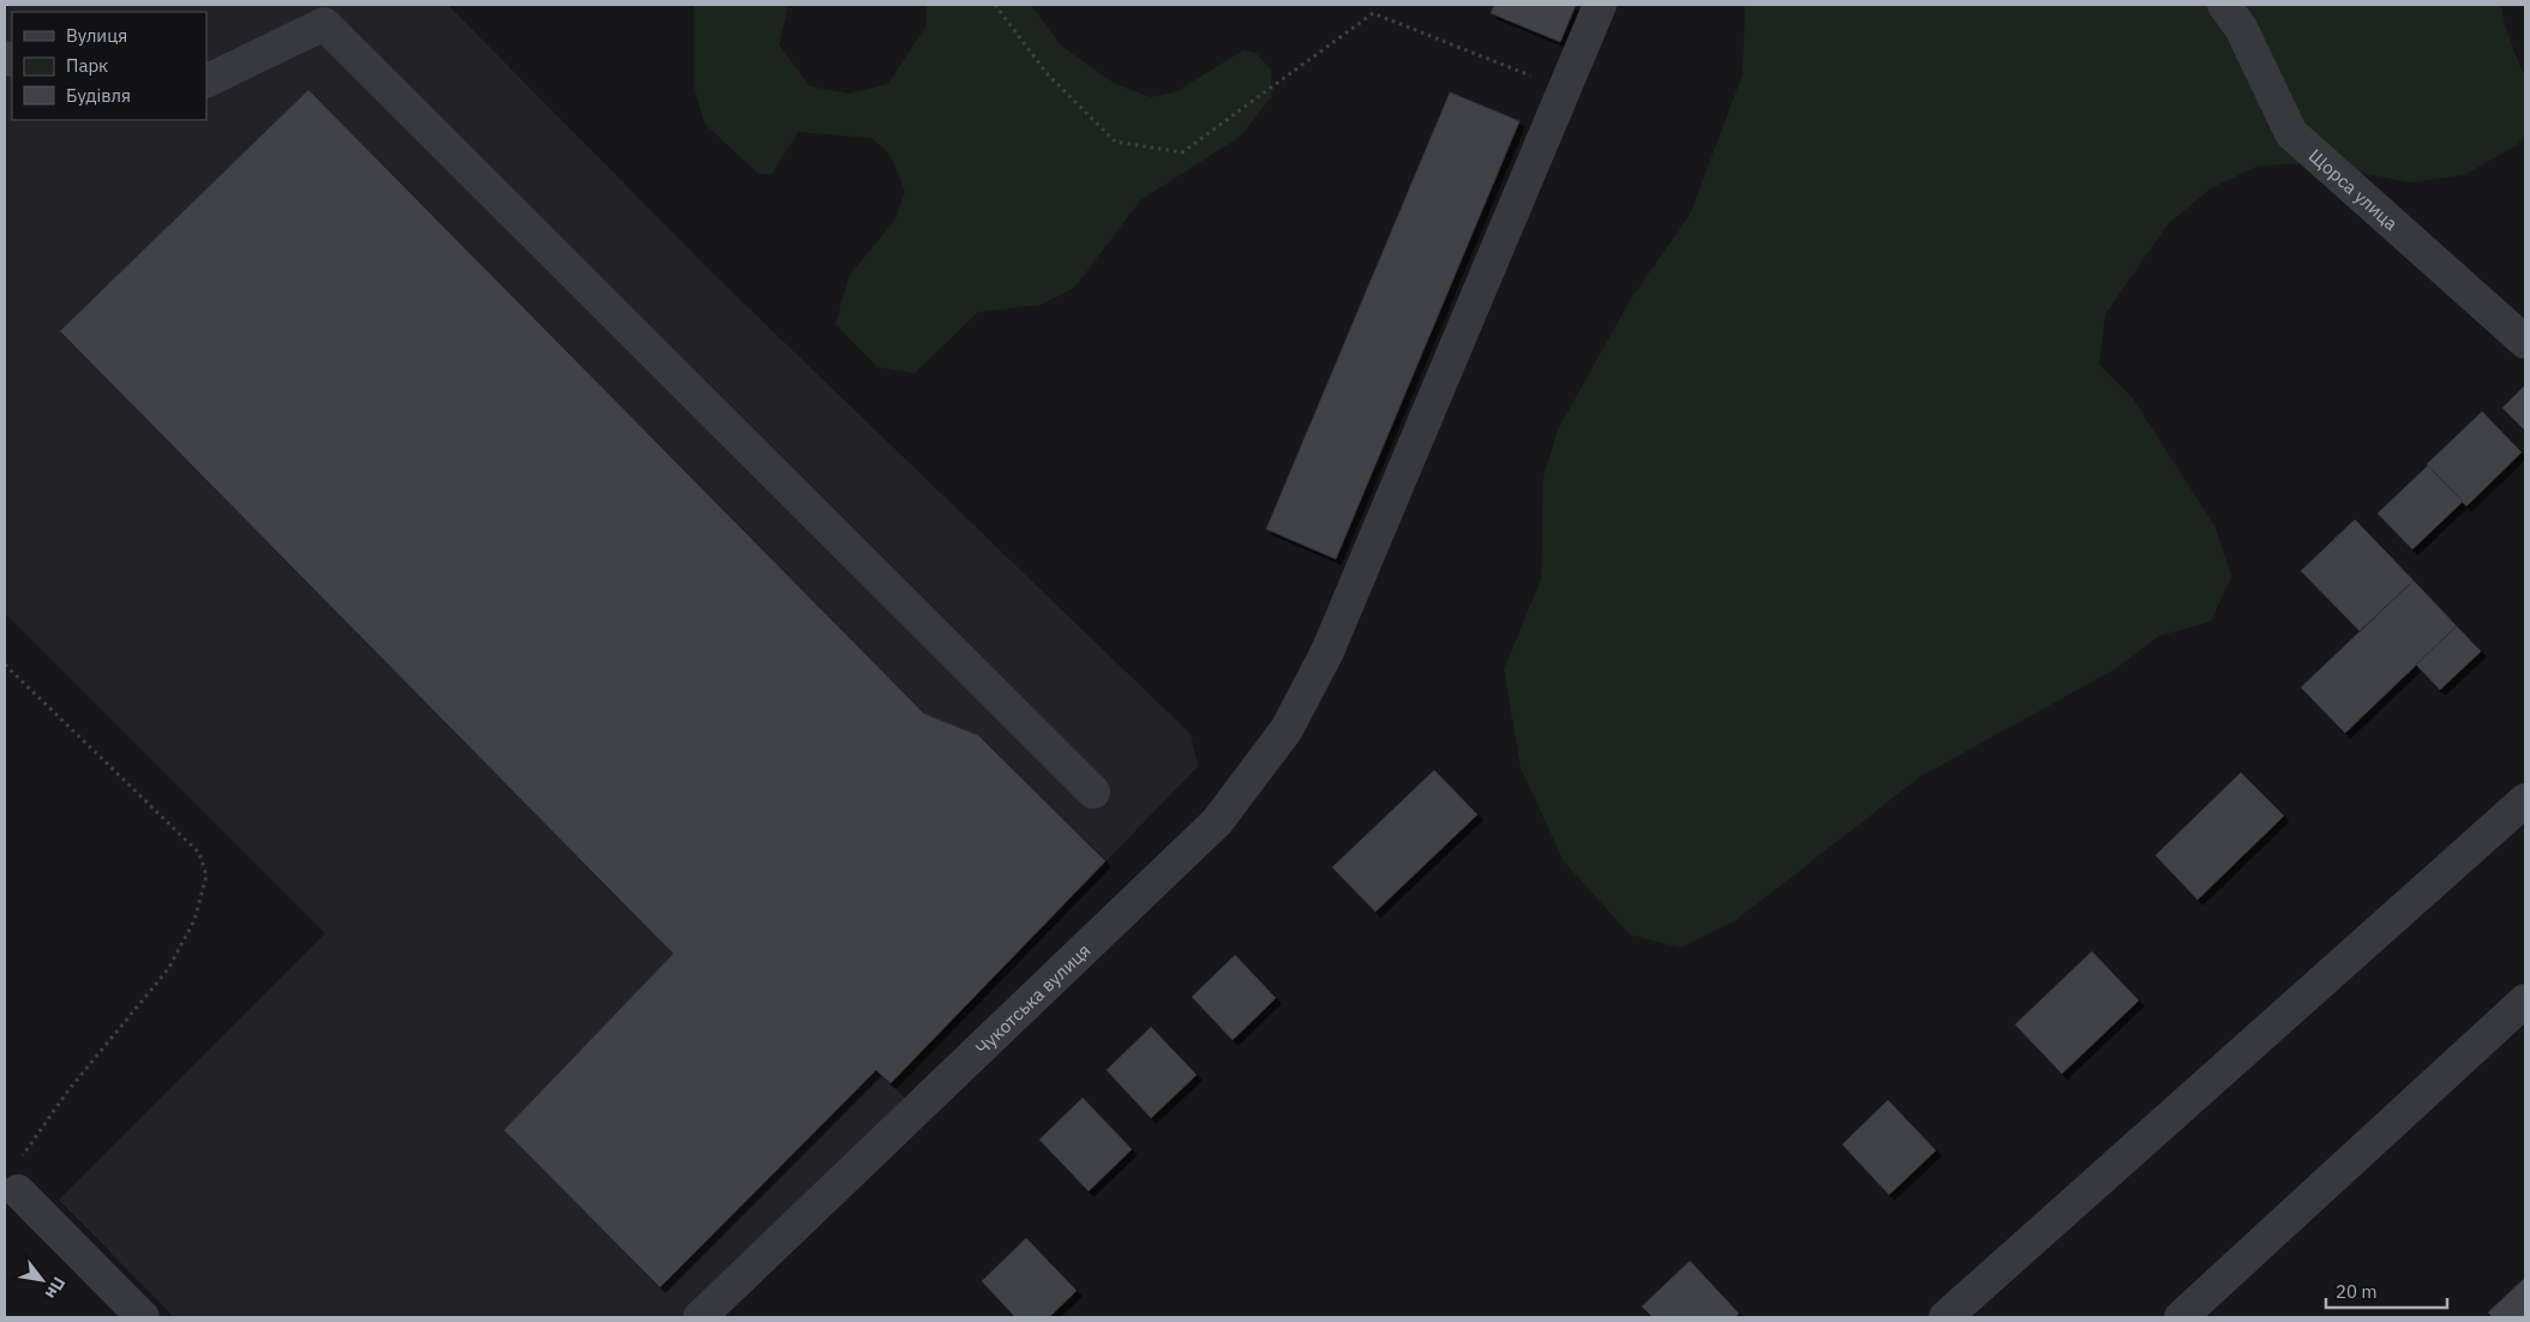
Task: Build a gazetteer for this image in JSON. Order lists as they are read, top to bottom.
{
  "streets": {
    "street": ["Щорса улица", "Чукотська вулиця"]
  },
  "legend": ["Вулиця", "Парк", "Будівля"],
  "scale_bar": "20 m",
  "north": "bottom right"
}
